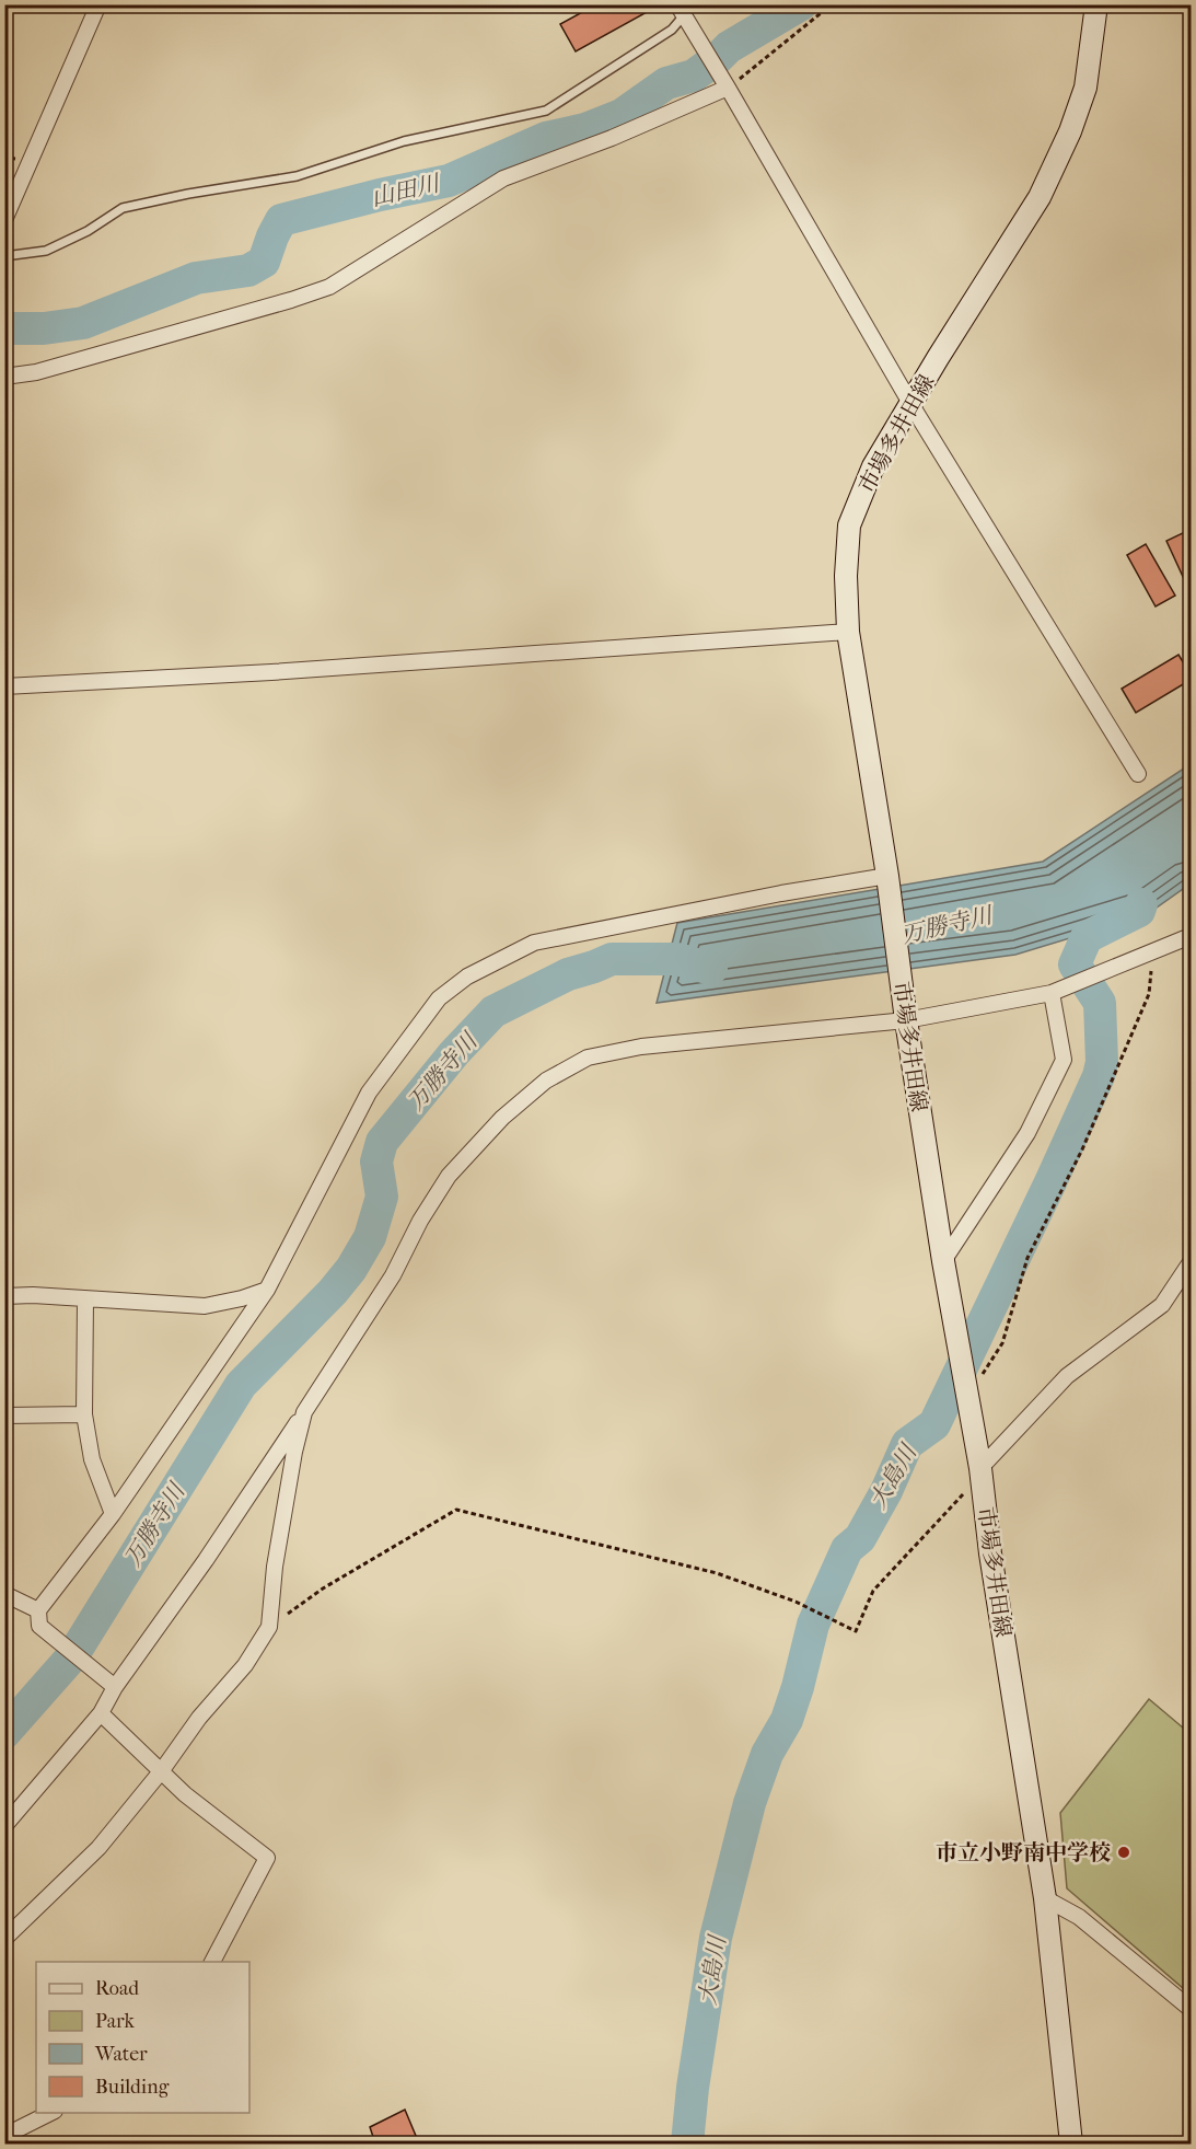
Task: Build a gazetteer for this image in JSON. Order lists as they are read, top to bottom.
{
  "streets": {
    "main road": ["市場多井田線"]
  },
  "water": ["山田川", "万勝寺川", "大島川"],
  "places": ["市立小野南中学校"],
  "legend": [
    "Road",
    "Park",
    "Water",
    "Building"
  ]
}
